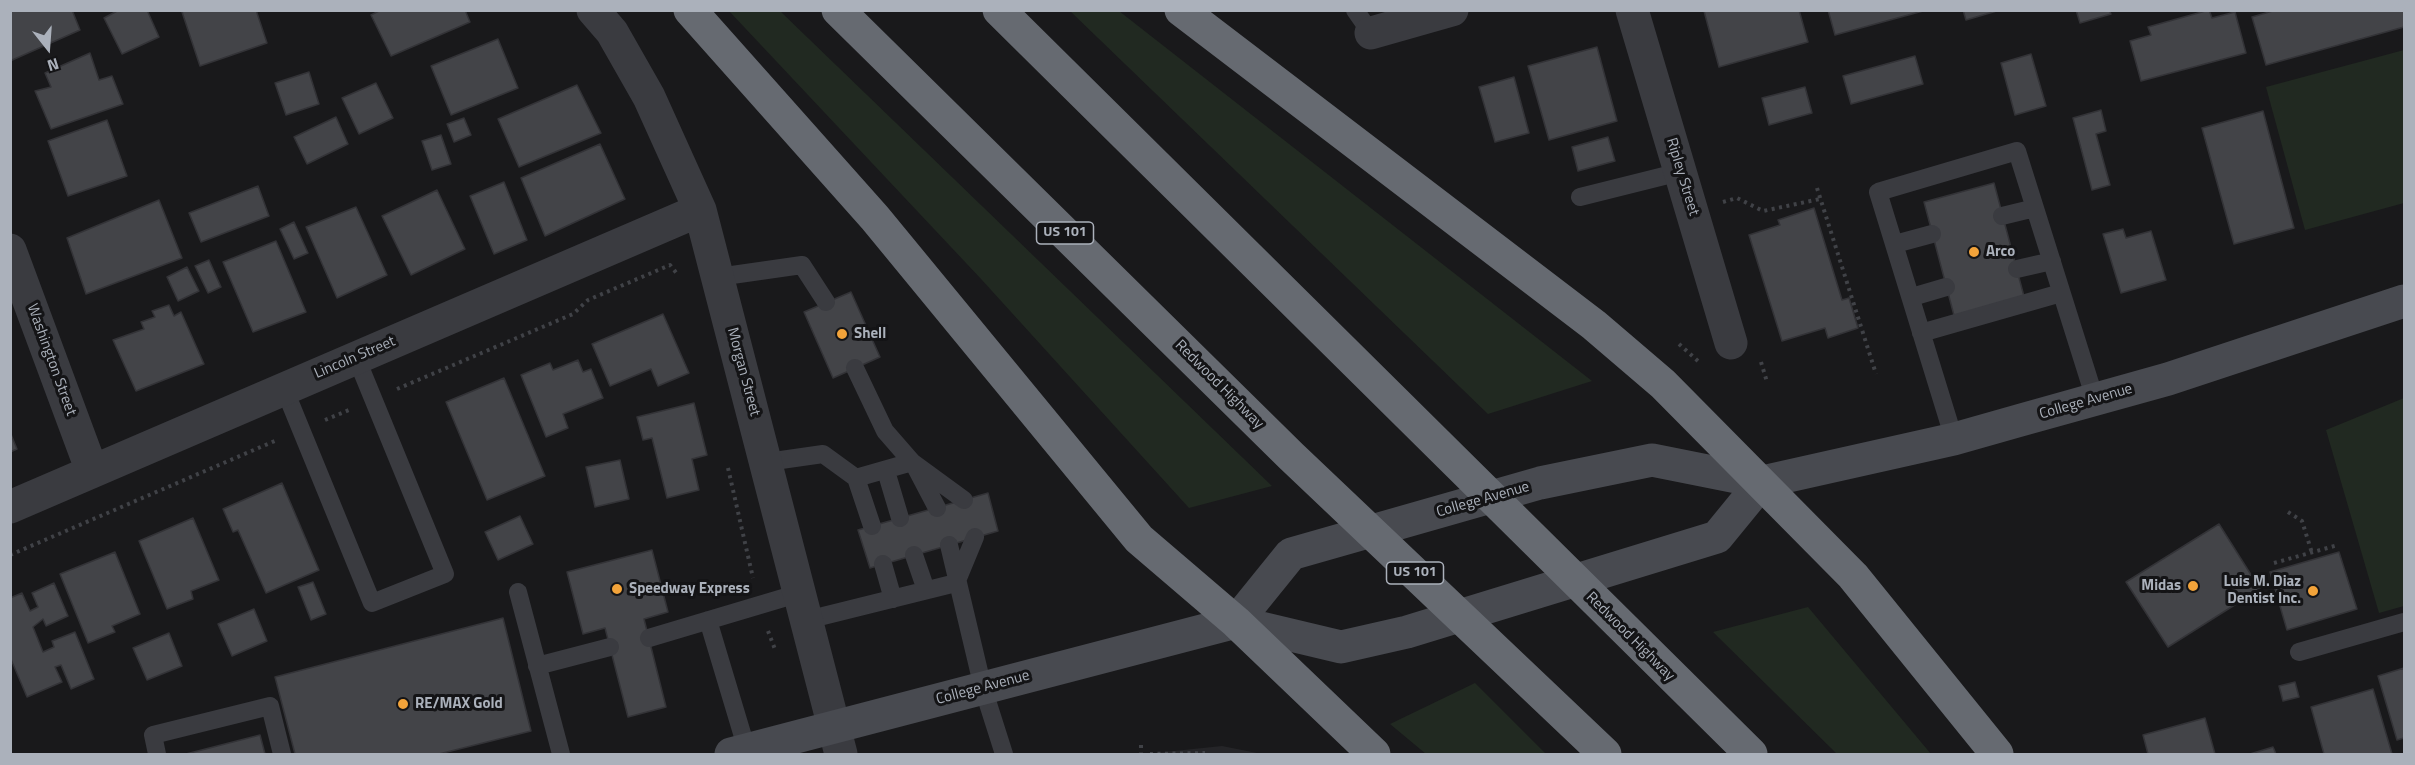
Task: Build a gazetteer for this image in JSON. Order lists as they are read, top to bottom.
{
  "streets": {
    "highway": ["US 101", "Redwood Highway"],
    "main road": ["College Avenue"],
    "street": [
      "Ripley Street",
      "Lincoln Street",
      "Washington Street",
      "Morgan Street"
    ]
  },
  "crossings": [
    ["Lincoln Street", "Washington Street"],
    ["Lincoln Street", "Morgan Street"],
    ["Morgan Street", "College Avenue"]
  ],
  "places": [
    "Arco",
    "Shell",
    "Midas",
    "Speedway Express",
    "Luis M. Diaz Dentist Inc.",
    "RE/MAX Gold"
  ],
  "north": "bottom"
}
